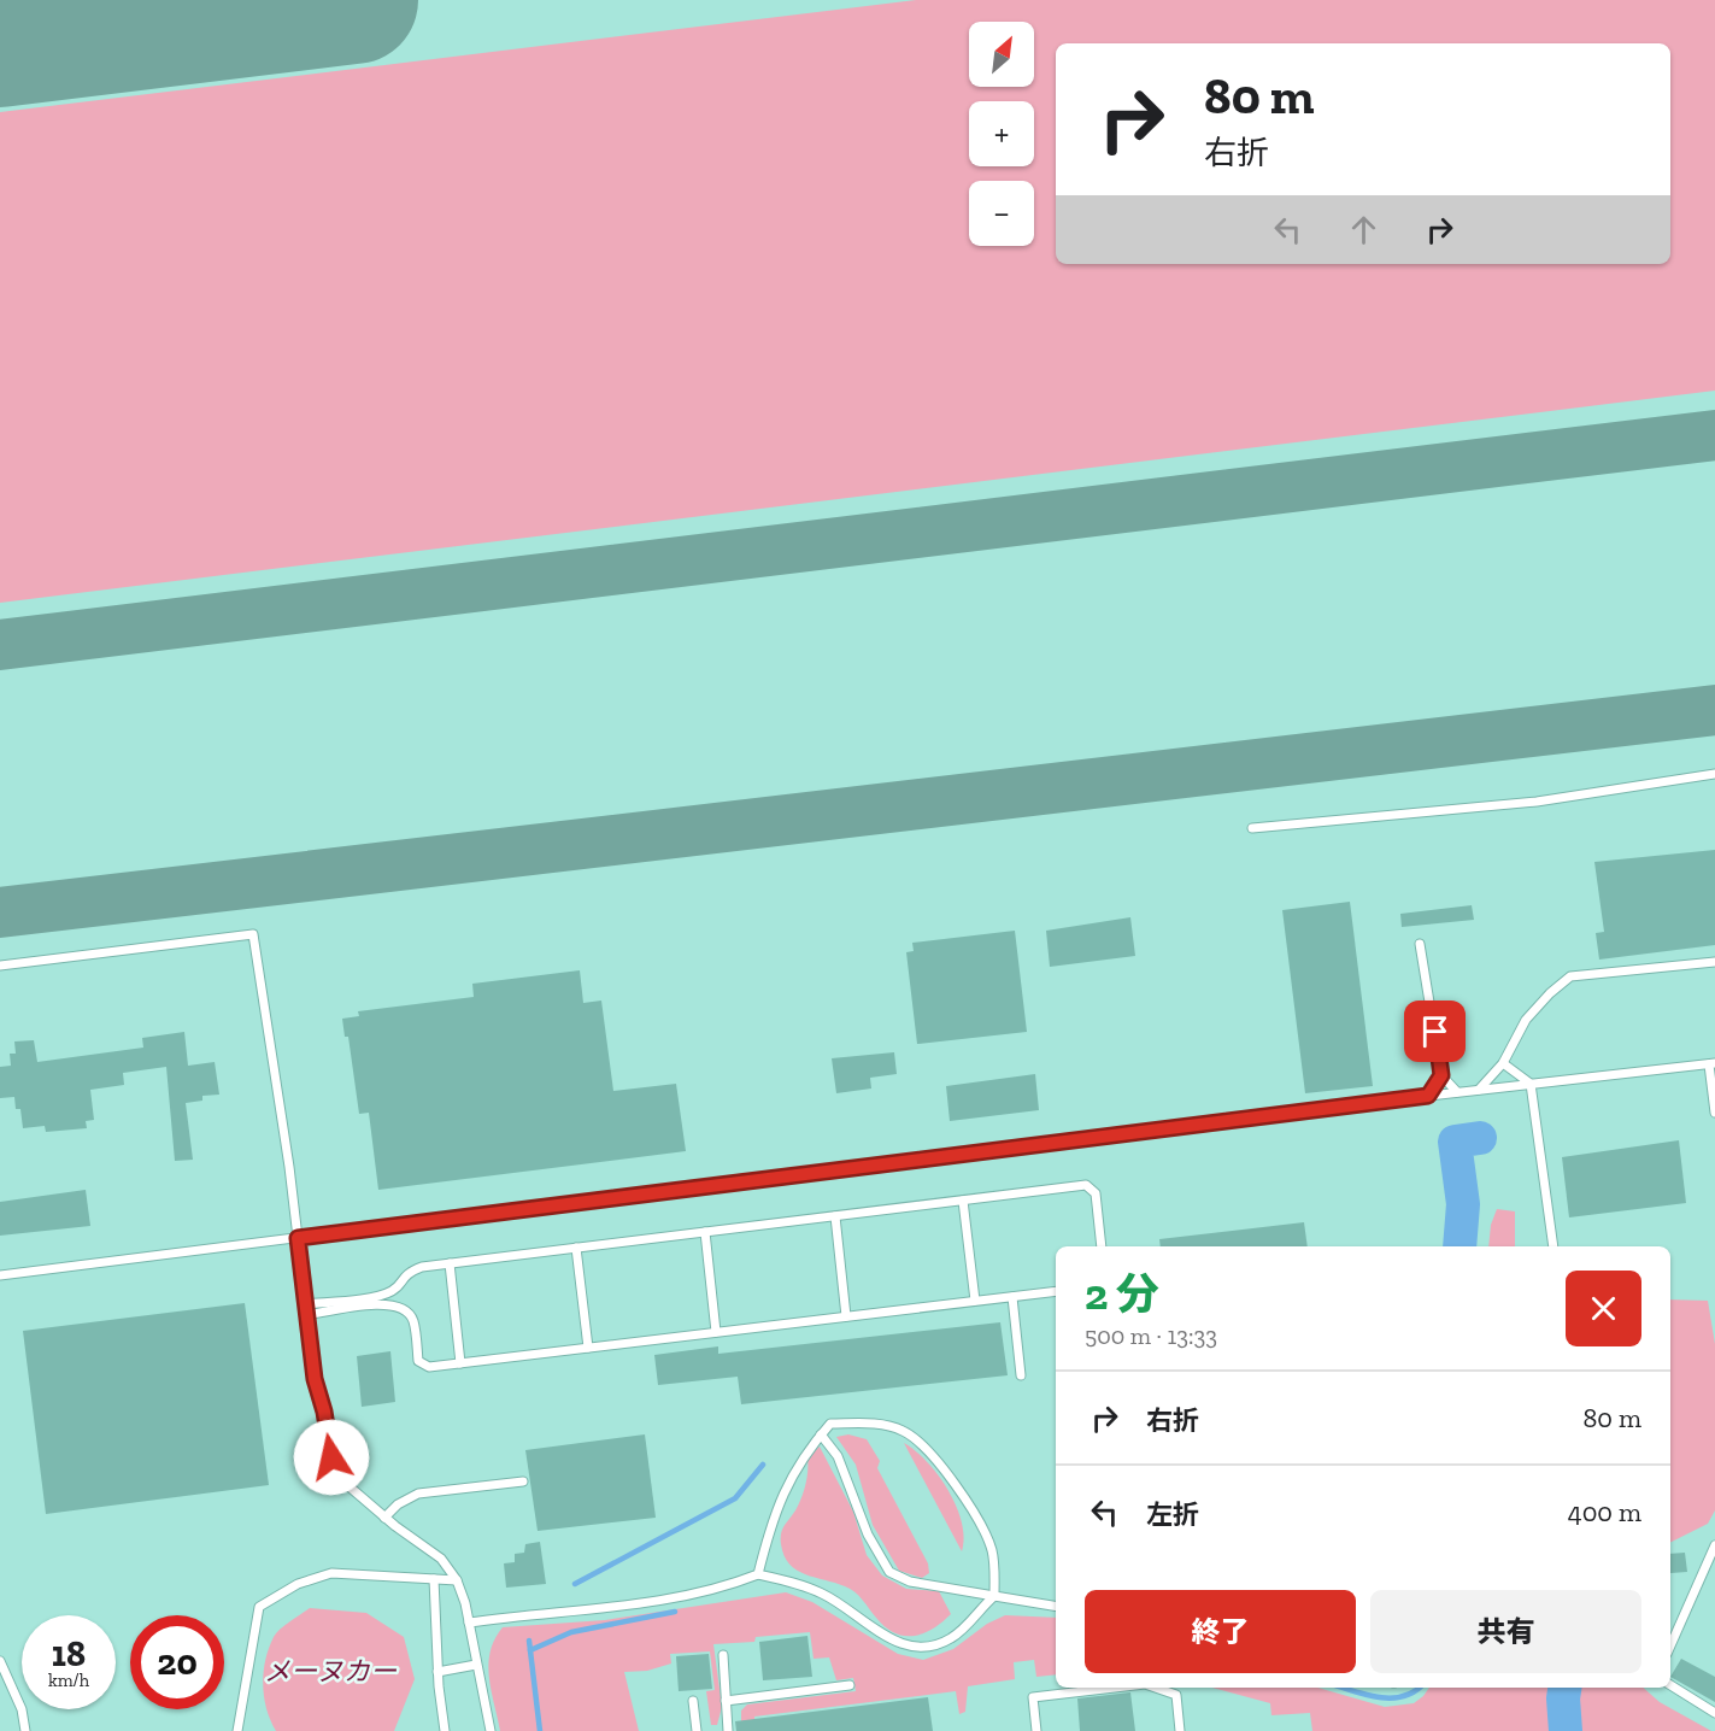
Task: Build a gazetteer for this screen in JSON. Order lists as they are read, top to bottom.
{
  "parks": ["メーヌカー"],
  "north": "top right",
  "page": {
    "map_buttons": ["+", "−"],
    "turn": ["80 m", "右折"],
    "heading": ["2 分", "500 m · 13:33"],
    "list": [
      {
        "name": "右折",
        "value": "80 m"
      },
      {
        "name": "左折",
        "value": "400 m"
      }
    ],
    "buttons": ["終了", "共有"],
    "speed": "18 km/h",
    "limit": "20"
  }
}
